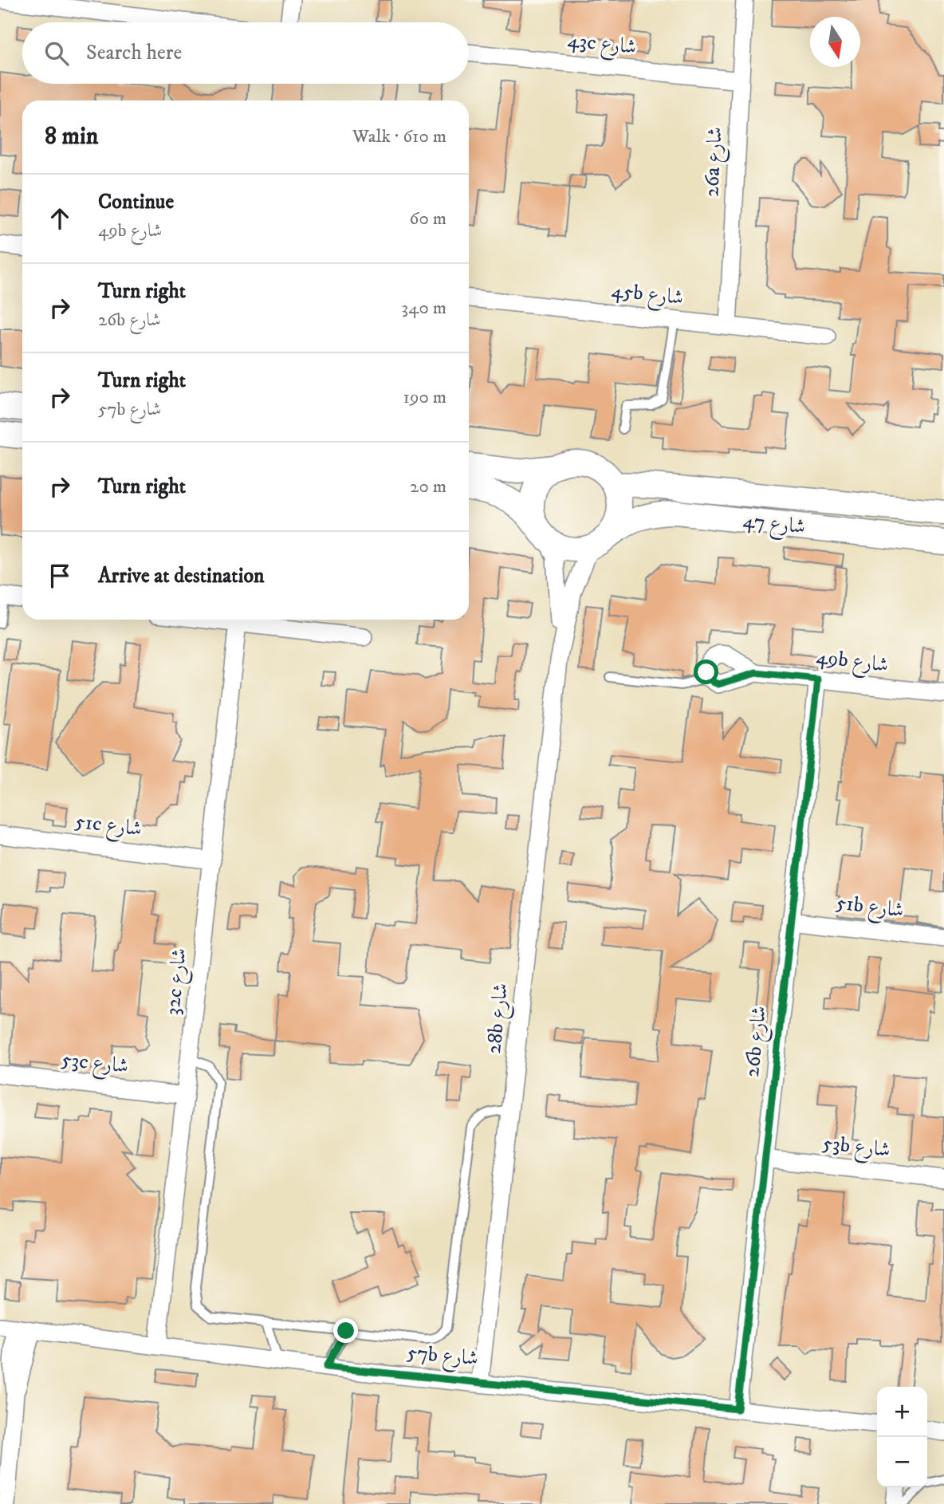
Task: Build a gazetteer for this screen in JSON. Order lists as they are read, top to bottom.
{
  "streets": {
    "street": [
      "43c شارع",
      "26a شارع",
      "45b شارع",
      "شارع 47",
      "49b شارع",
      "51c شارع",
      "51b شارع",
      "32c شارع",
      "28b شارع",
      "26b شارع",
      "53c شارع",
      "53b شارع",
      "57b شارع"
    ]
  },
  "crossings": [
    ["43c شارع", "26a شارع"],
    ["26a شارع", "45b شارع"],
    ["شارع 47", "28b شارع"],
    ["49b شارع", "26b شارع"],
    ["51c شارع", "32c شارع"],
    ["51b شارع", "26b شارع"],
    ["32c شارع", "53c شارع"],
    ["32c شارع", "57b شارع"],
    ["28b شارع", "57b شارع"],
    ["26b شارع", "53b شارع"],
    ["26b شارع", "57b شارع"]
  ],
  "north": "bottom",
  "page": {
    "search": "Search here",
    "heading": ["8 min", "Walk · 610 m"],
    "list": [
      ["Continue", "49b شارع", "60 m"],
      ["Turn right", "26b شارع", "340 m"],
      ["Turn right", "57b شارع", "190 m"],
      ["Turn right", "20 m"],
      "Arrive at destination"
    ],
    "map_buttons": ["+", "−"]
  }
}
